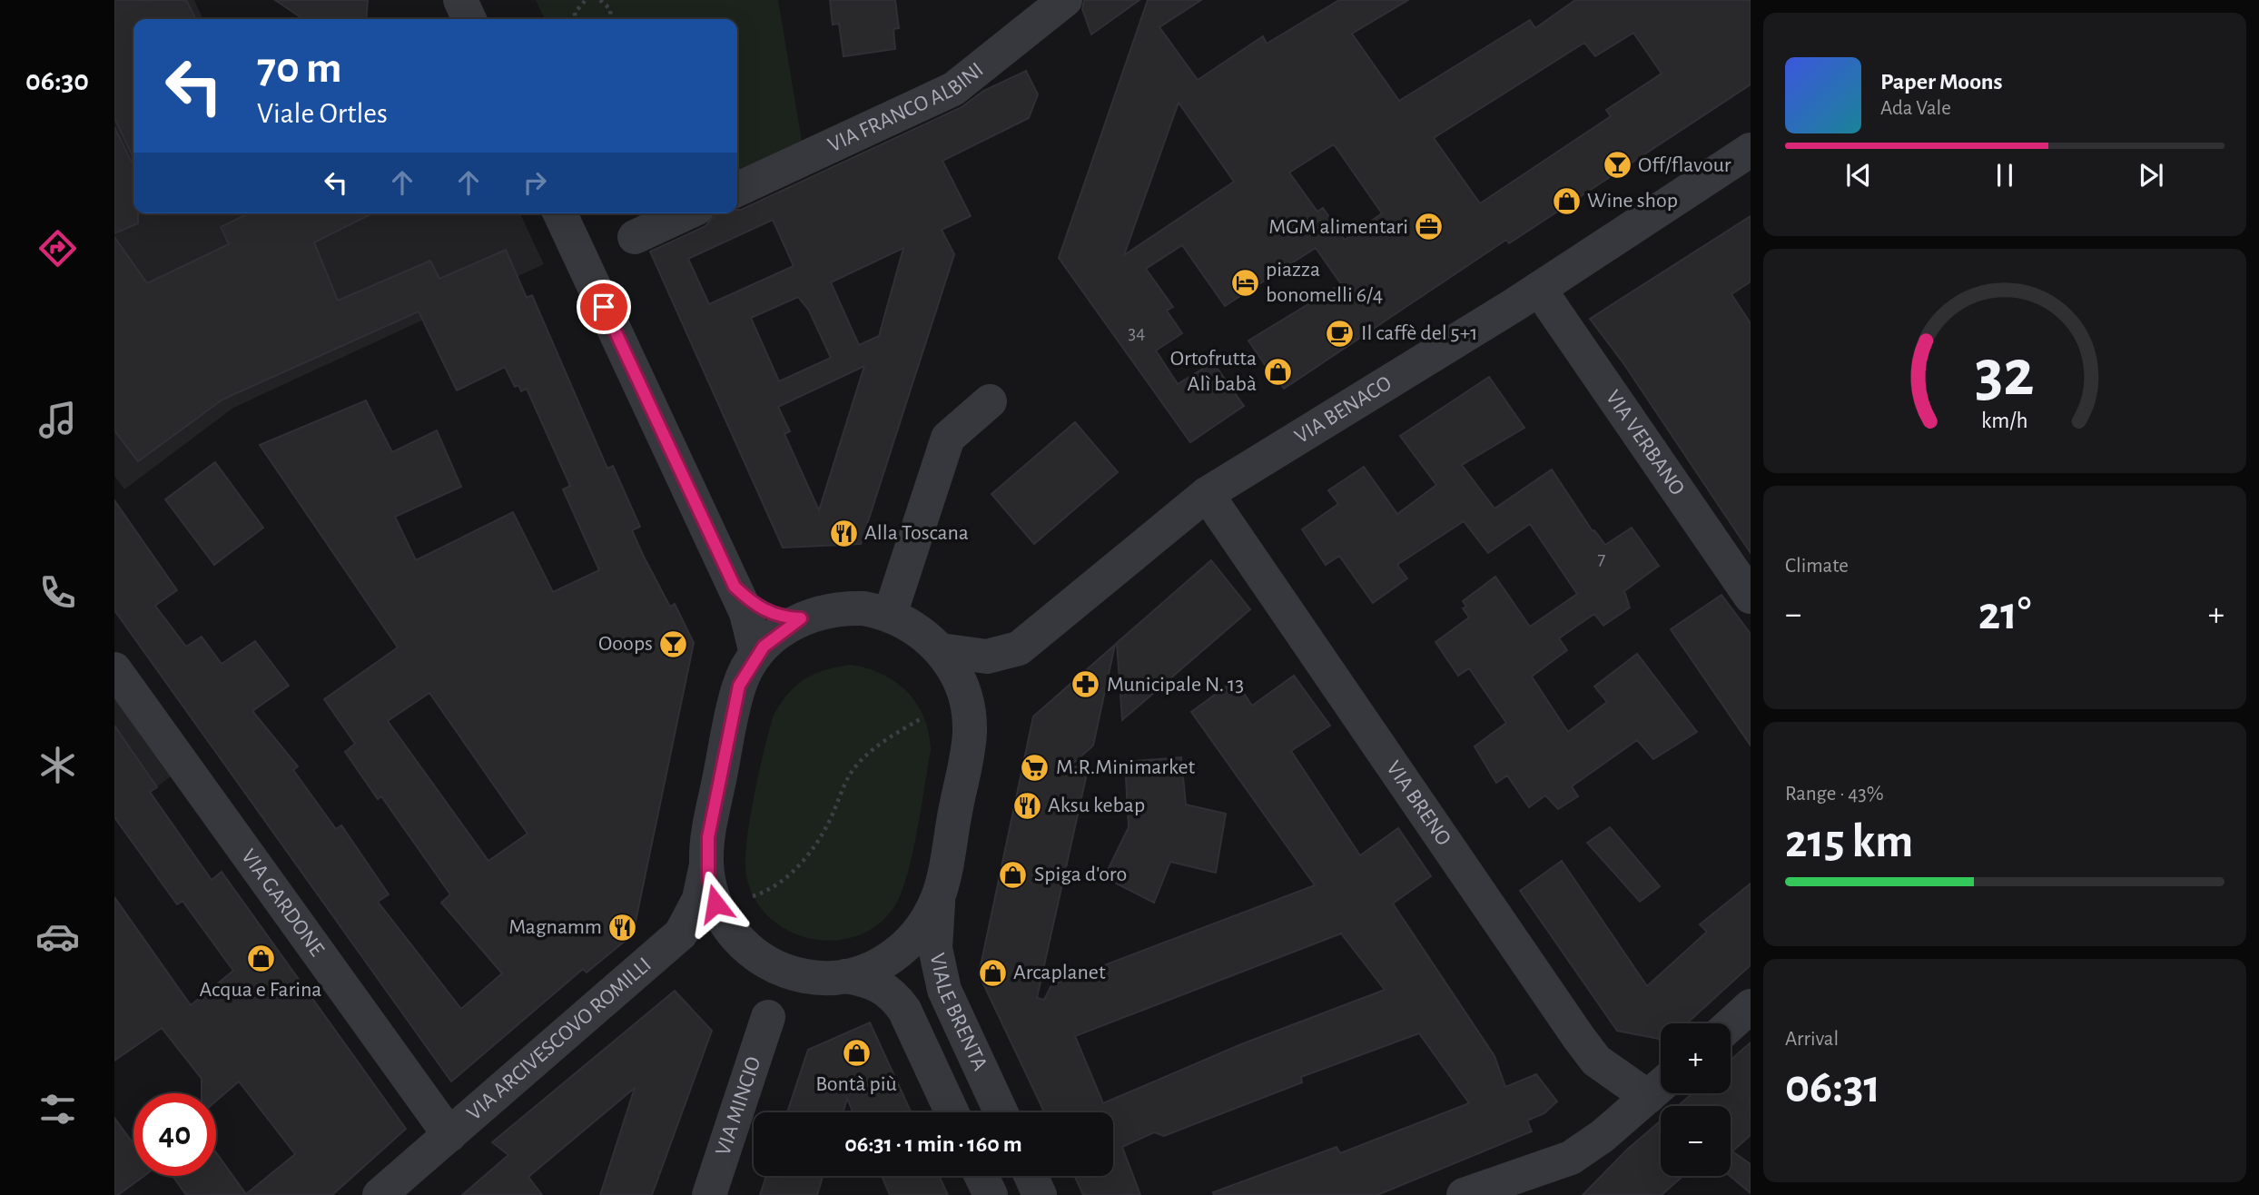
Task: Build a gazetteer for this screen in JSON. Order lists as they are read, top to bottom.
{
  "streets": {
    "street": [
      "VIA FRANCO ALBINI",
      "VIA BENACO",
      "VIA VERBANO",
      "VIA BRENO",
      "VIA GARDONE",
      "VIALE BRENTA",
      "VIA ARCIVESCOVO ROMILLI",
      "VIA MINCIO"
    ]
  },
  "crossings": [
    ["VIA BENACO", "VIA VERBANO"],
    ["VIA BENACO", "VIA BRENO"],
    ["VIA GARDONE", "VIA ARCIVESCOVO ROMILLI"]
  ],
  "places": {
    "bar": ["Off/flavour", "Ooops"],
    "shop": [
      "Wine shop",
      "Ortofrutta Alì babà",
      "Spiga d'oro",
      "Acqua e Farina",
      "Arcaplanet",
      "Bontà più"
    ],
    "office": ["MGM alimentari"],
    "hotel": ["piazza bonomelli 6/4"],
    "cafe": ["Il caffè del 5+1"],
    "restaurant": ["Alla Toscana", "Aksu kebap", "Magnamm"],
    "pharmacy": ["Municipale N. 13"],
    "supermarket": ["M.R.Minimarket"]
  },
  "house_numbers": ["34", "7"],
  "page": {
    "tabs": "06:30",
    "turn": ["70 m", "Viale Ortles"],
    "song": ["Paper Moons", "Ada Vale"],
    "tile": [
      "Climate",
      ["Range · 43%", "215 km"],
      ["Arrival", "06:31"]
    ],
    "heat": ["−", "21°", "+"],
    "map_buttons": ["+", "−"],
    "limit": "40",
    "trip": "06:31 · 1 min · 160 m",
    "gauge": ["32", "km/h"]
  }
}
